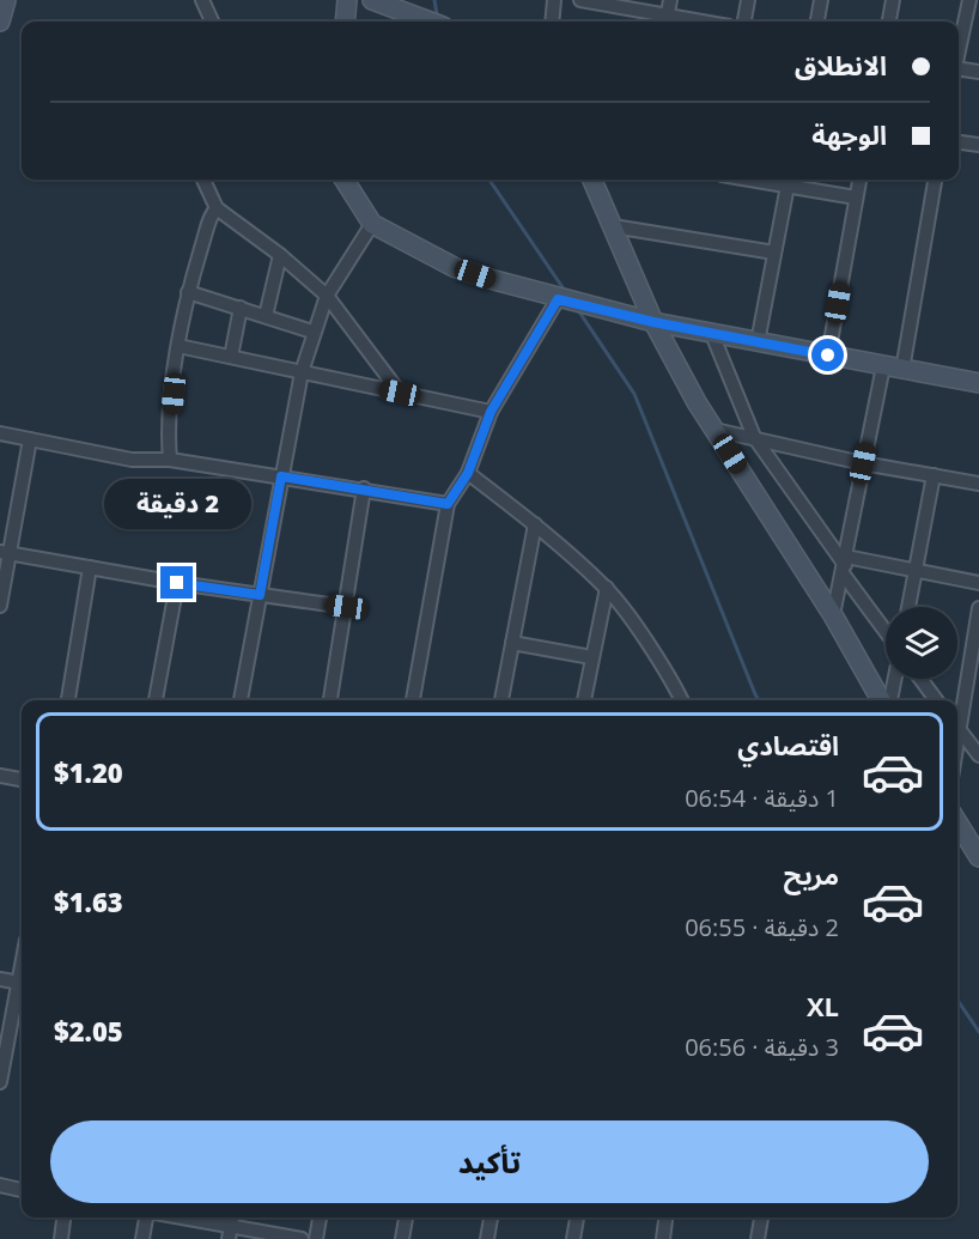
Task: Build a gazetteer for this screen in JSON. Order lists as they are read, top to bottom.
{
  "page": {
    "banner": ["الانطلاق", "الوجهة"],
    "bubble": "2 دقيقة",
    "list": [
      {
        "name": "اقتصادي",
        "note": "1 دقيقة · 06:54",
        "value": "$1.20"
      },
      {
        "name": "مريح",
        "note": "2 دقيقة · 06:55",
        "value": "$1.63"
      },
      {
        "name": "XL",
        "note": "3 دقيقة · 06:56",
        "value": "$2.05"
      }
    ],
    "buttons": "تأكيد"
  }
}
